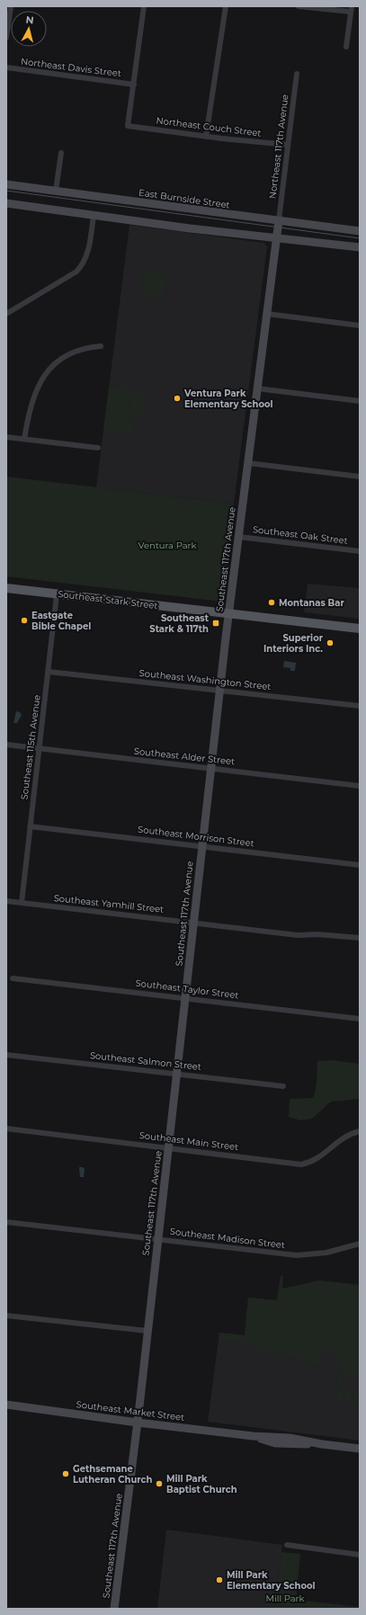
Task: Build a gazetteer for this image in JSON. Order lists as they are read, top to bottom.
{
  "streets": {
    "main road": ["Southeast Stark Street"],
    "street": [
      "Northeast Davis Street",
      "Northeast Couch Street",
      "Northeast 117th Avenue",
      "East Burnside Street",
      "Southeast Oak Street",
      "Southeast 117th Avenue",
      "Southeast Washington Street",
      "Southeast 115th Avenue",
      "Southeast Alder Street",
      "Southeast Morrison Street",
      "Southeast Yamhill Street",
      "Southeast Taylor Street",
      "Southeast Salmon Street",
      "Southeast Main Street",
      "Southeast Madison Street",
      "Southeast Market Street"
    ]
  },
  "crossings": [
    ["Northeast Davis Street", "Northeast Couch Street"],
    ["Northeast Couch Street", "Northeast 117th Avenue"],
    ["Northeast 117th Avenue", "East Burnside Street"],
    ["Northeast 117th Avenue", "Southeast 117th Avenue"],
    ["East Burnside Street", "Southeast 117th Avenue"],
    ["Southeast Oak Street", "Southeast 117th Avenue"],
    ["Southeast 117th Avenue", "Southeast Stark Street"],
    ["Southeast 117th Avenue", "Southeast Washington Street"],
    ["Southeast 117th Avenue", "Southeast Alder Street"],
    ["Southeast 117th Avenue", "Southeast Morrison Street"],
    ["Southeast 117th Avenue", "Southeast Yamhill Street"],
    ["Southeast 117th Avenue", "Southeast Taylor Street"],
    ["Southeast 117th Avenue", "Southeast Salmon Street"],
    ["Southeast 117th Avenue", "Southeast Main Street"],
    ["Southeast 117th Avenue", "Southeast Madison Street"],
    ["Southeast 117th Avenue", "Southeast Market Street"],
    ["Southeast Stark Street", "Southeast 115th Avenue"],
    ["Southeast Washington Street", "Southeast 115th Avenue"],
    ["Southeast 115th Avenue", "Southeast Alder Street"],
    ["Southeast 115th Avenue", "Southeast Morrison Street"],
    ["Southeast 115th Avenue", "Southeast Yamhill Street"]
  ],
  "parks": ["Ventura Park", "Mill Park"],
  "places": {
    "other": [
      "Ventura Park Elementary School",
      "Montanas Bar",
      "Eastgate Bible Chapel",
      "Superior Interiors Inc.",
      "Gethsemane Lutheran Church",
      "Mill Park Baptist Church",
      "Mill Park Elementary School"
    ],
    "transit": ["Southeast Stark & 117th"]
  },
  "north": "top"
}
